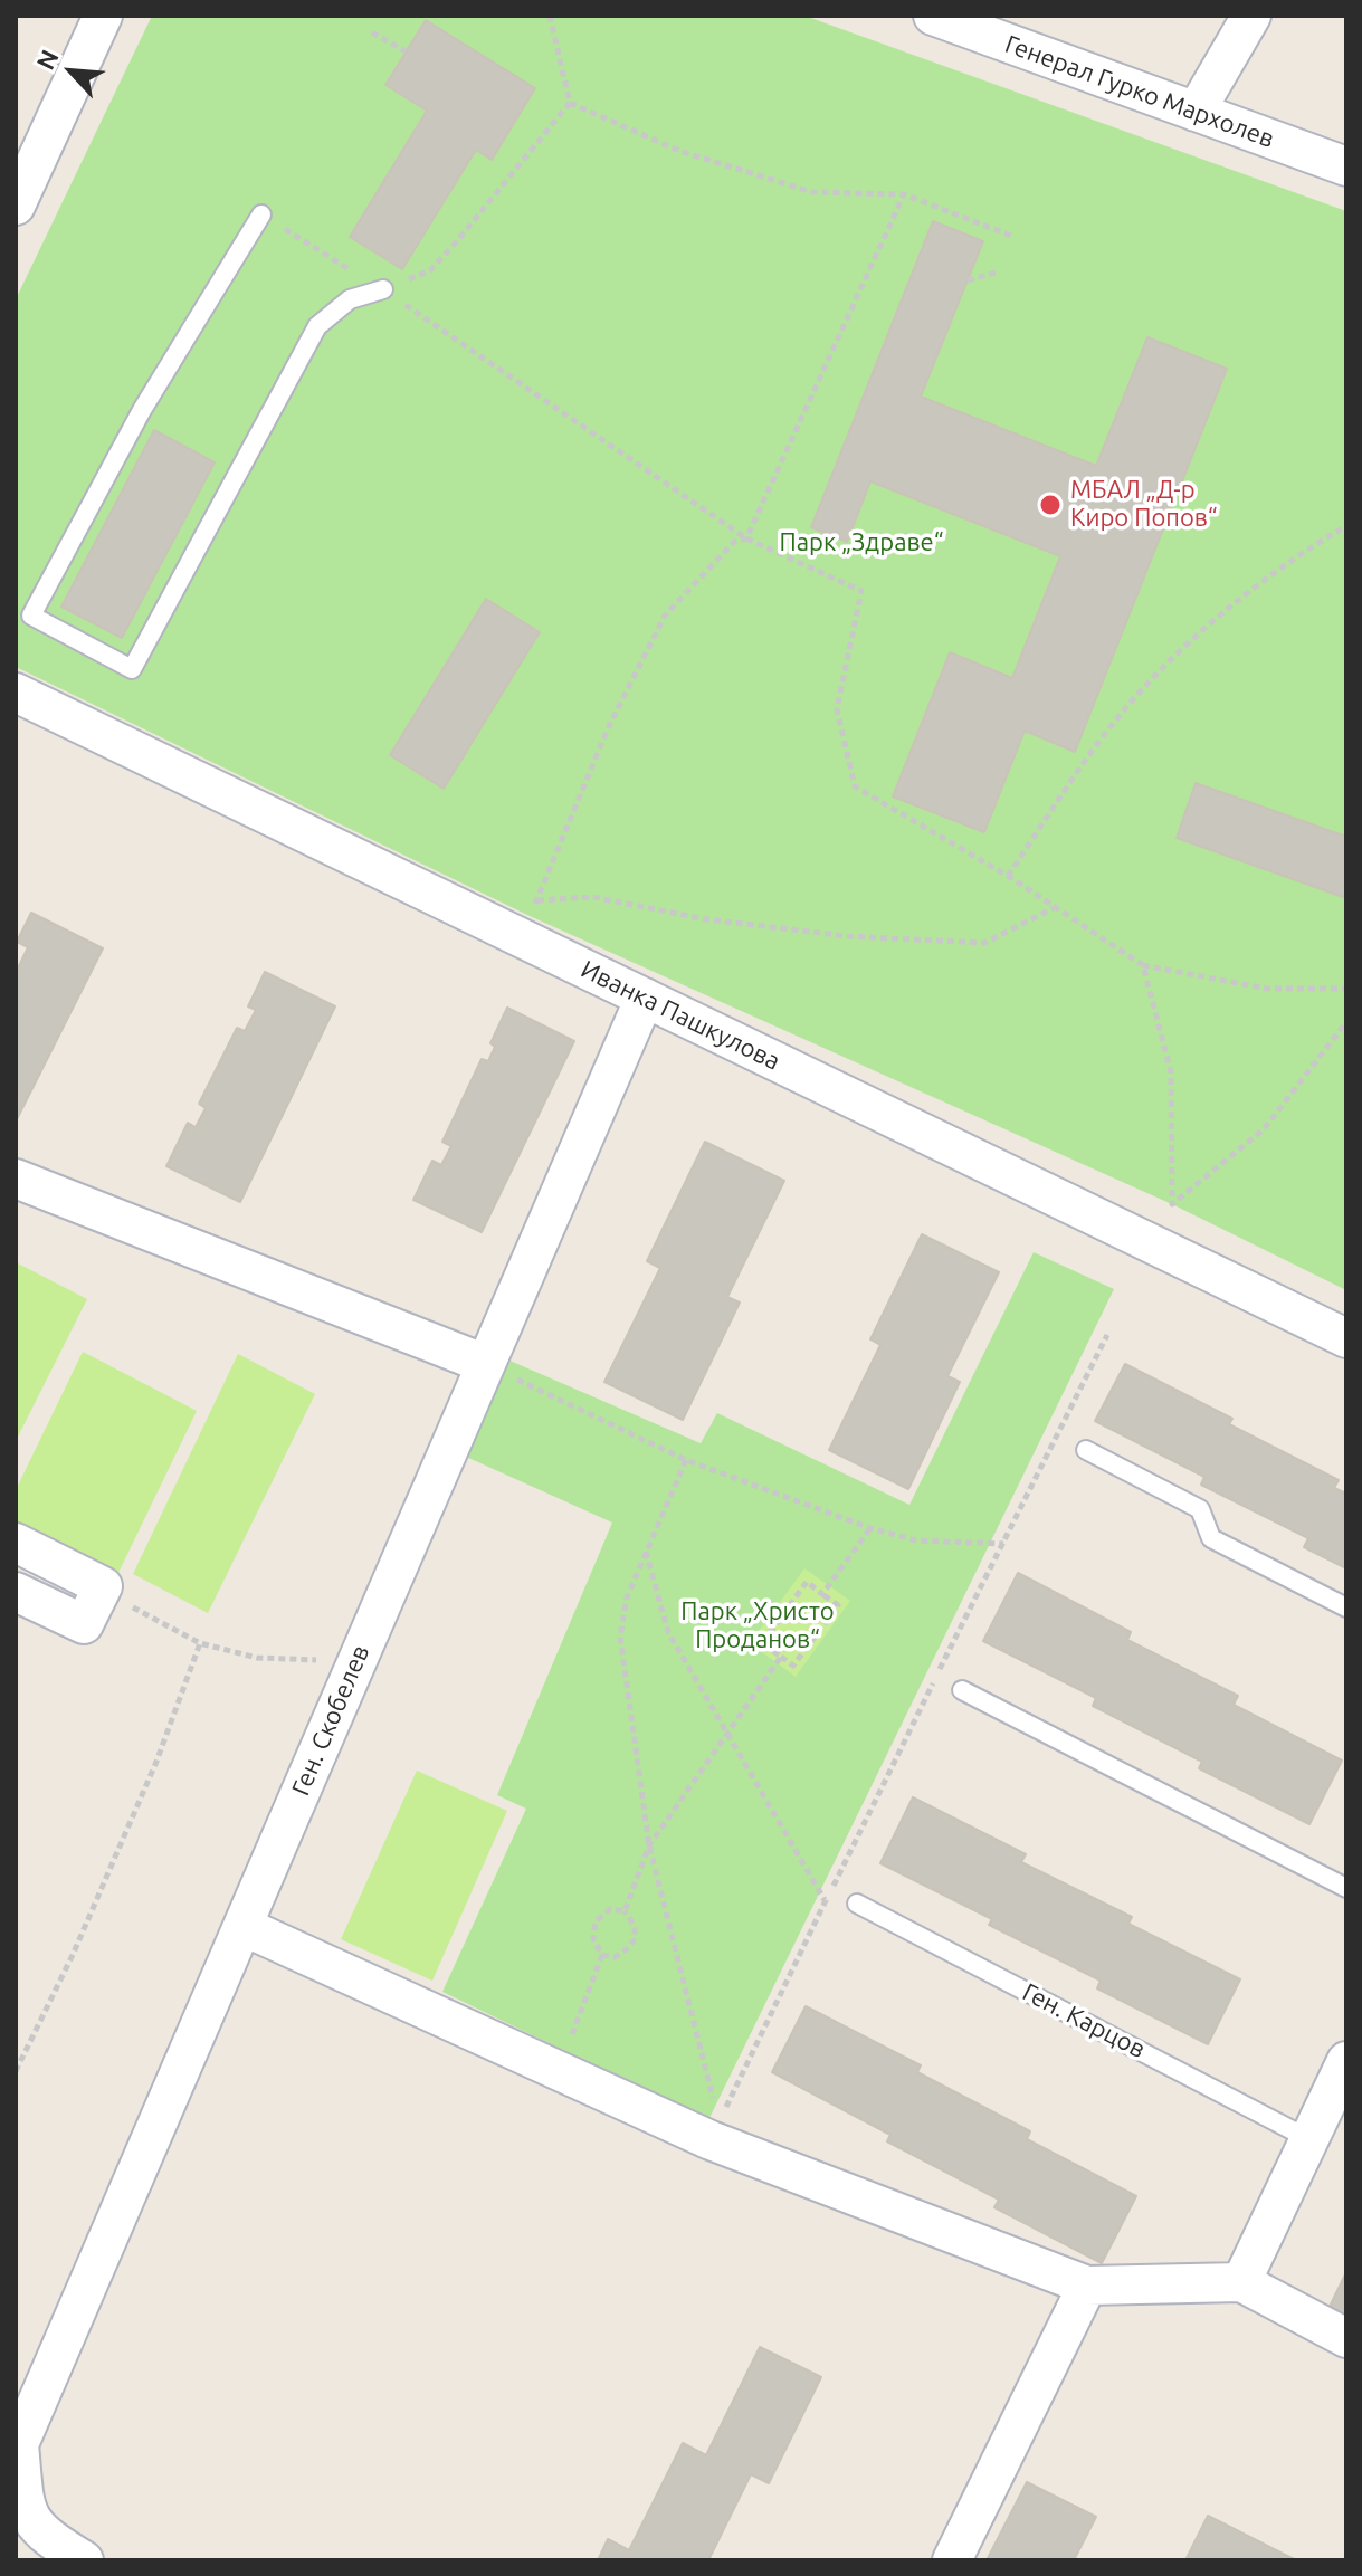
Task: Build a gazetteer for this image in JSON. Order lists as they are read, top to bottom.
{
  "streets": {
    "street": ["Генерал Гурко Мархолев", "Иванка Пашкулова", "Ген. Скобелев"],
    "lane": ["Ген. Карцов"]
  },
  "crossings": [
    ["Иванка Пашкулова", "Ген. Скобелев"]
  ],
  "parks": ["Парк „Здраве“", "Парк „Христо Проданов“"],
  "places": ["МБАЛ „Д-р Киро Попов“"],
  "north": "top left"
}
